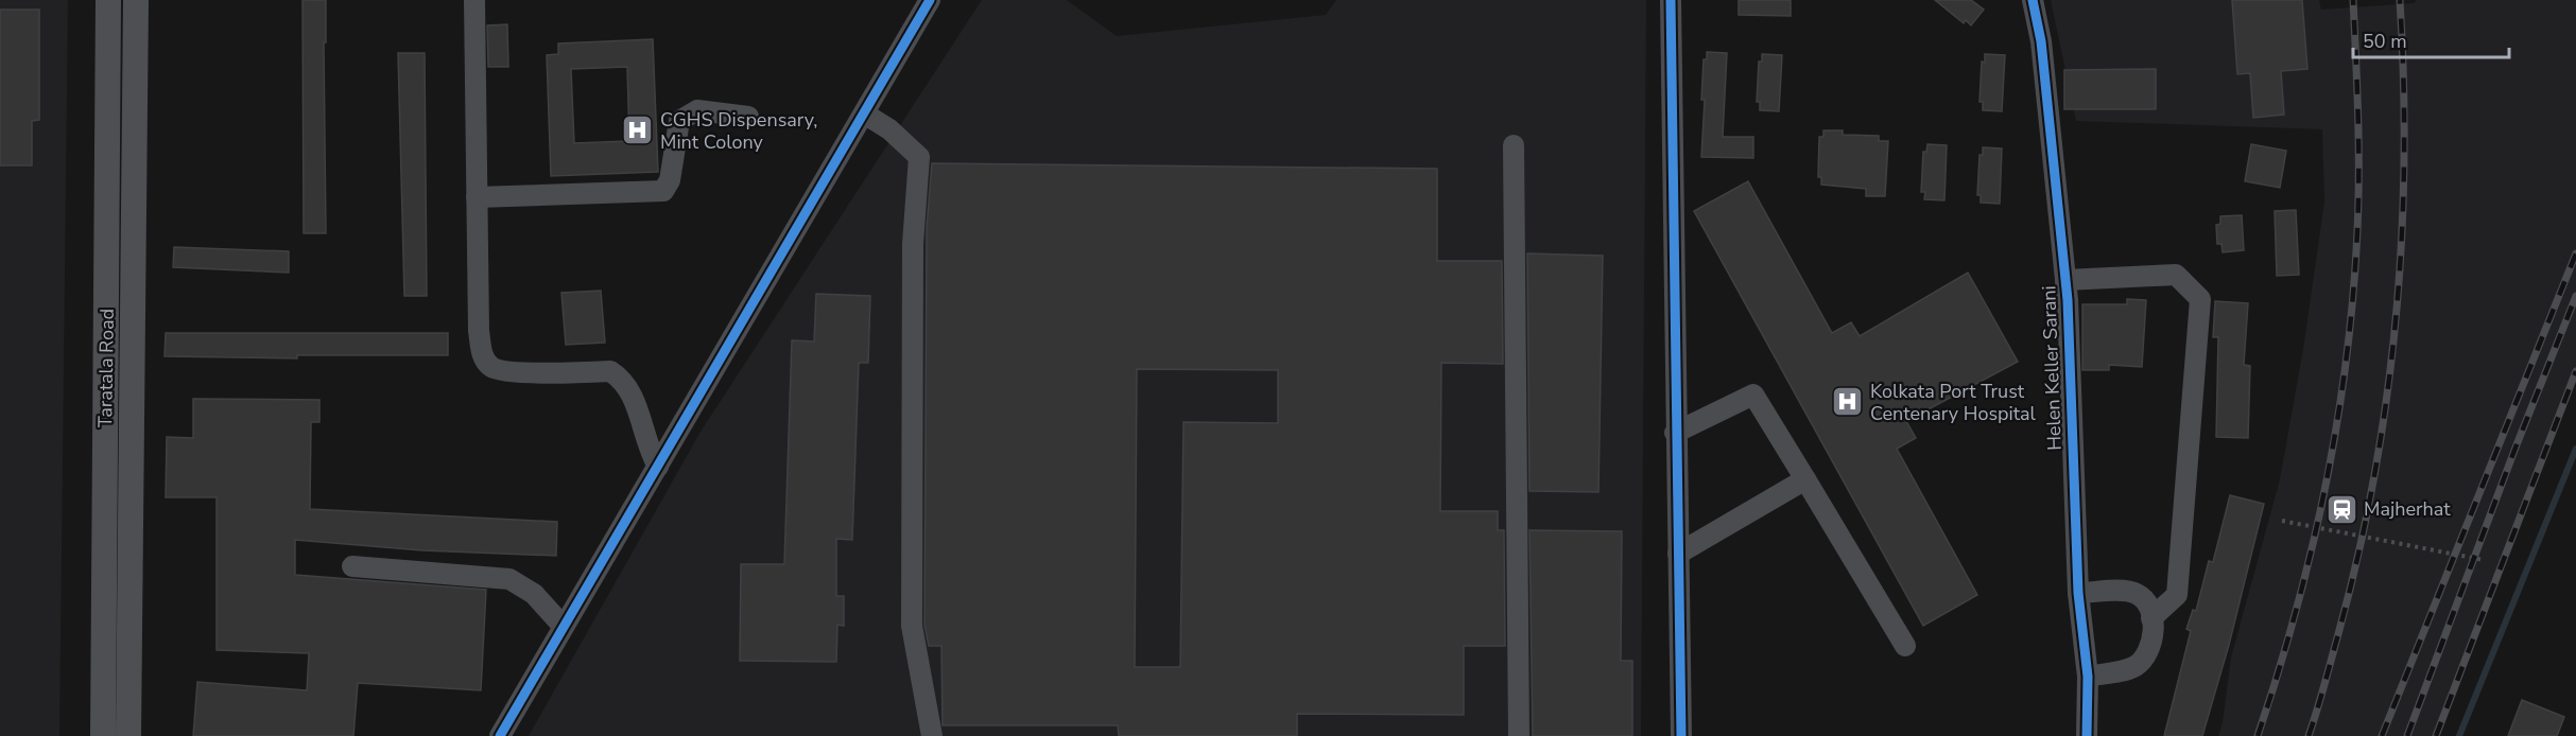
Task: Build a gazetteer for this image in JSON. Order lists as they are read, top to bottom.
{
  "streets": {
    "main road": ["Taratala Road"],
    "street": ["Helen Keller Sarani"]
  },
  "places": {
    "hospital": ["CGHS Dispensary, Mint Colony", "Kolkata Port Trust Centenary Hospital"],
    "station": ["Majherhat"]
  },
  "scale_bar": "50 m"
}
